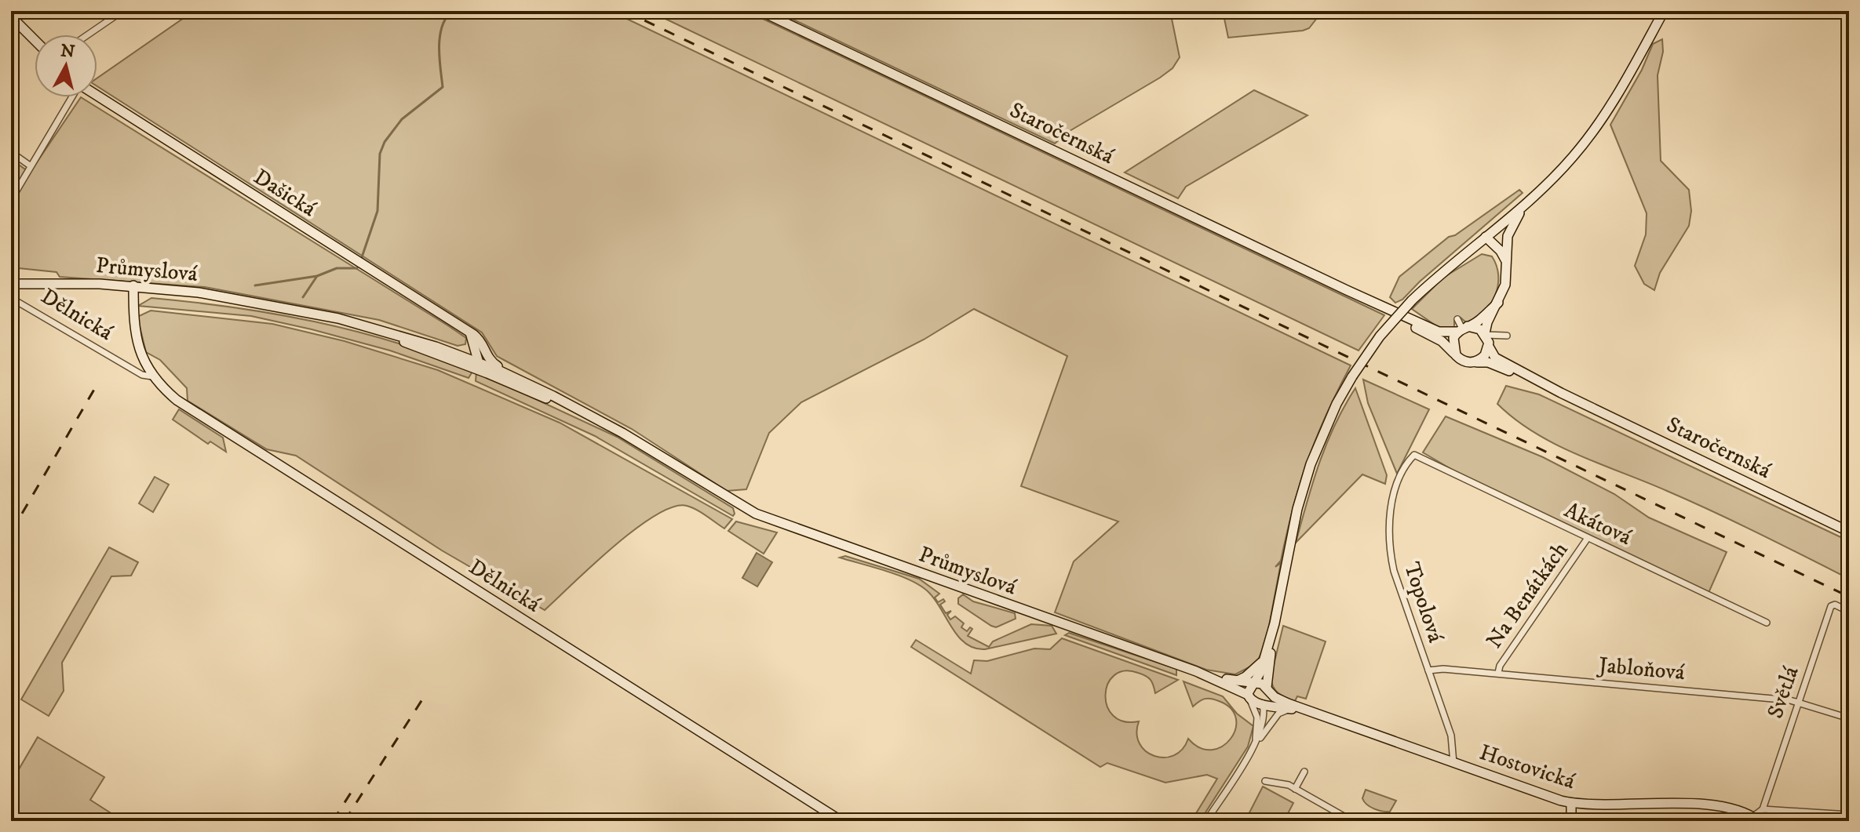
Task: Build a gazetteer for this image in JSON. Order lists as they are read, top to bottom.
{
  "streets": {
    "main road": [
      "Staročernská",
      "Dašická",
      "Průmyslová",
      "Dělnická",
      "Hostovická"
    ],
    "street": [
      "Akátová",
      "Na Benátkách",
      "Topolová",
      "Jabloňová",
      "Světlá"
    ]
  },
  "crossings": [
    ["Dašická", "Průmyslová"],
    ["Průmyslová", "Dělnická"],
    ["Průmyslová", "Hostovická"],
    ["Akátová", "Na Benátkách"],
    ["Akátová", "Topolová"],
    ["Na Benátkách", "Jabloňová"],
    ["Topolová", "Jabloňová"],
    ["Topolová", "Hostovická"],
    ["Jabloňová", "Světlá"]
  ],
  "north": "top"
}
